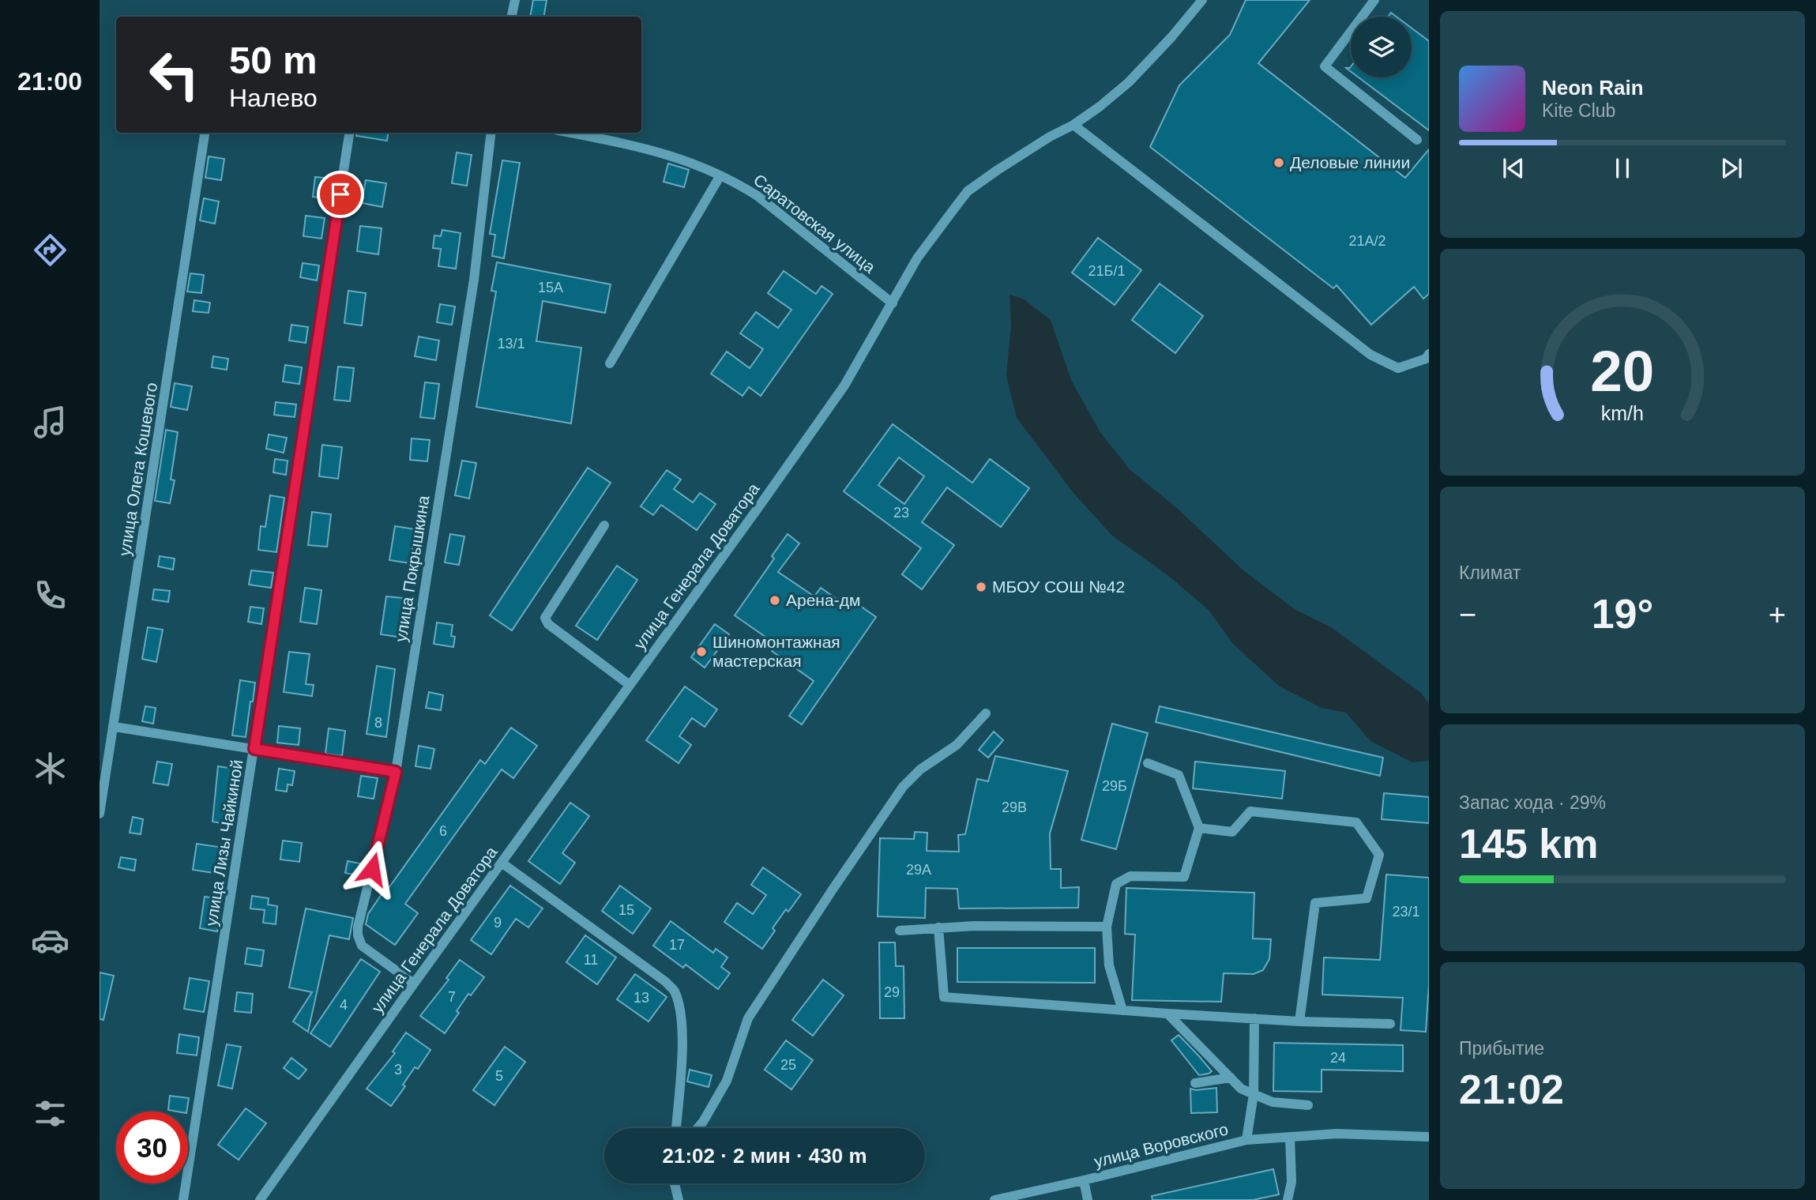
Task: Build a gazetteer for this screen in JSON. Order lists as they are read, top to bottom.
{
  "streets": {
    "street": [
      "Саратовская улица",
      "улица Олега Кошевого",
      "улица Генерала Доватора",
      "улица Покрышкина",
      "улица Лизы Чайкиной",
      "улица Воровского"
    ]
  },
  "crossings": [
    ["Саратовская улица", "улица Генерала Доватора"],
    ["улица Генерала Доватора", "улица Покрышкина"]
  ],
  "places": [
    "Деловые линии",
    "МБОУ СОШ №42",
    "Арена-дм",
    "Шиномонтажная мастерская"
  ],
  "house_numbers": [
    "21А/2",
    "21Б/1",
    "15А",
    "13/1",
    "23",
    "8",
    "29Б",
    "29В",
    "6",
    "29А",
    "15",
    "23/1",
    "9",
    "17",
    "11",
    "29",
    "7",
    "13",
    "4",
    "24",
    "25",
    "3",
    "5"
  ],
  "page": {
    "tabs": "21:00",
    "turn": ["50 m", "Налево"],
    "song": ["Neon Rain", "Kite Club"],
    "tile": [
      "Климат",
      ["Запас хода · 29%", "145 km"],
      ["Прибытие", "21:02"]
    ],
    "heat": ["−", "19°", "+"],
    "limit": "30",
    "trip": "21:02 · 2 мин · 430 m",
    "gauge": ["20", "km/h"]
  }
}
